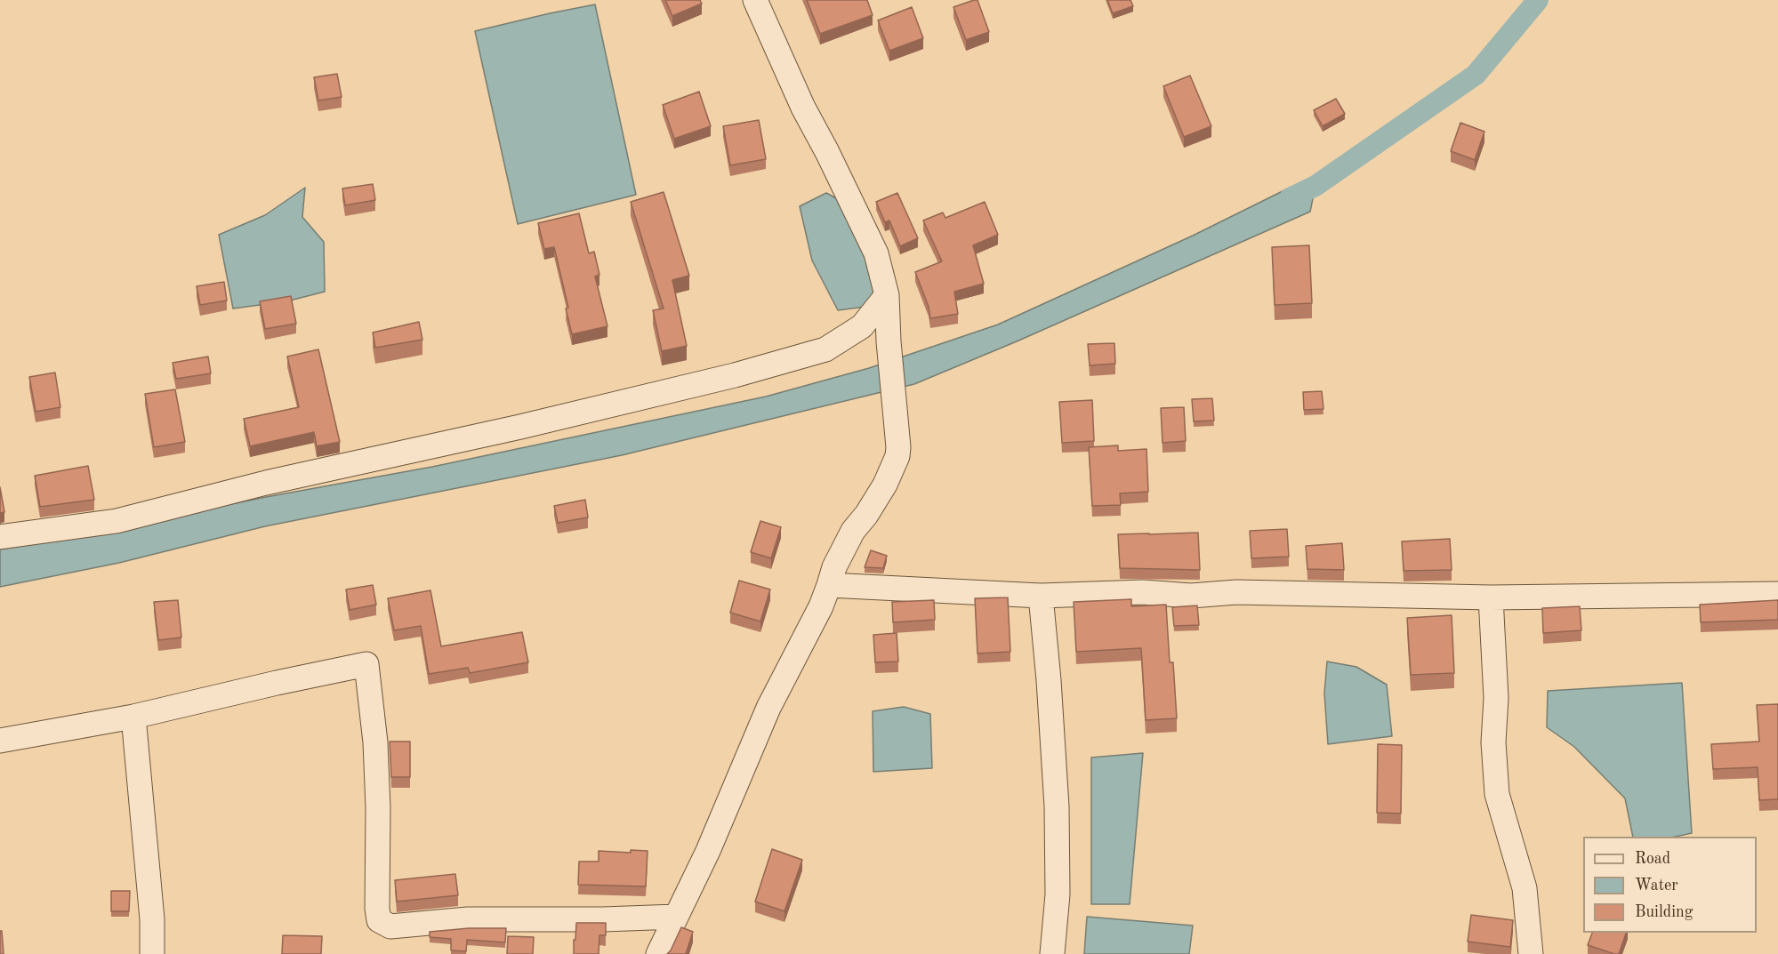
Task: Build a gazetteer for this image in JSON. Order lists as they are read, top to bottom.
{
  "legend": ["Road", "Water", "Building"]
}
